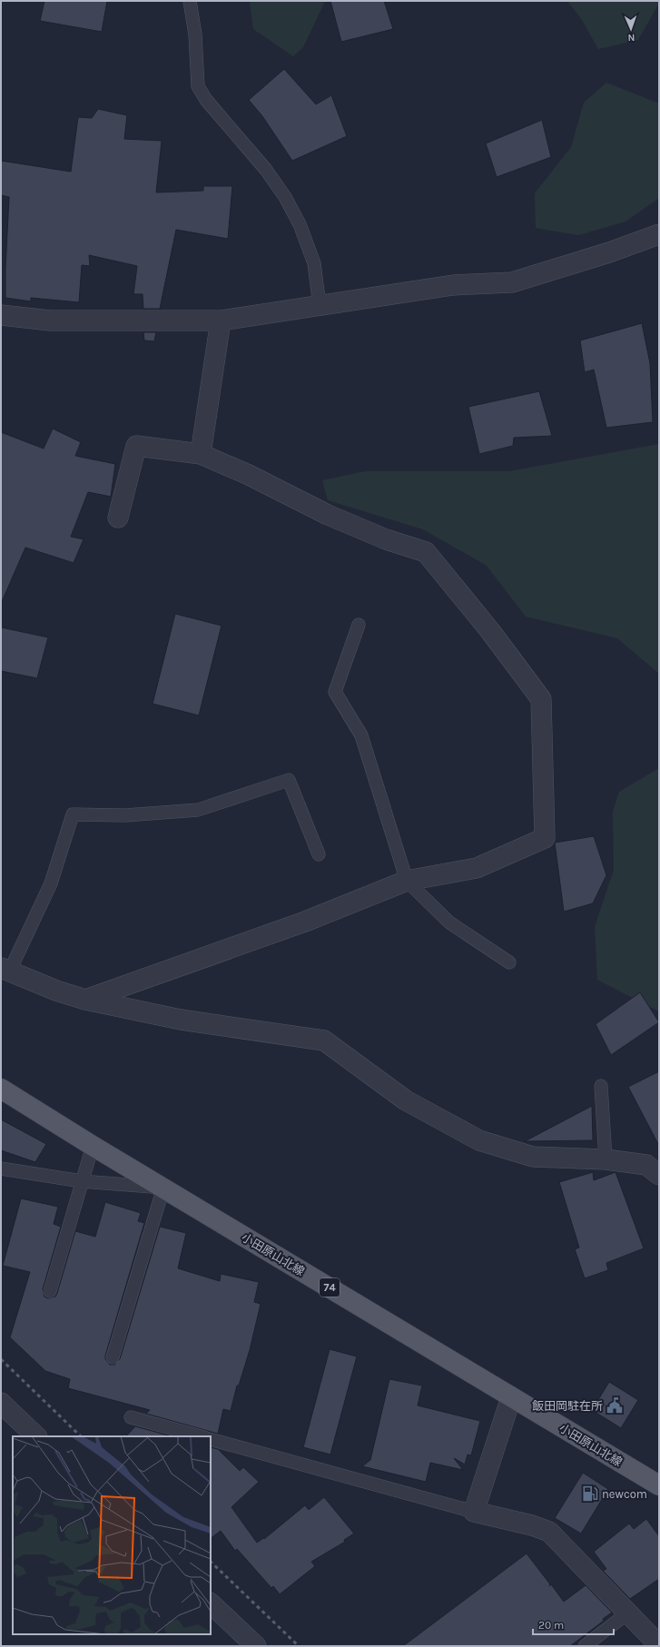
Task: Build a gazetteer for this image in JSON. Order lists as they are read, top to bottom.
{
  "streets": {
    "main road": ["小田原山北線", "74"]
  },
  "places": {
    "public building": ["飯田岡駐在所"],
    "fuel station": ["newcom"]
  },
  "scale_bar": "20 m",
  "north": "bottom"
}
